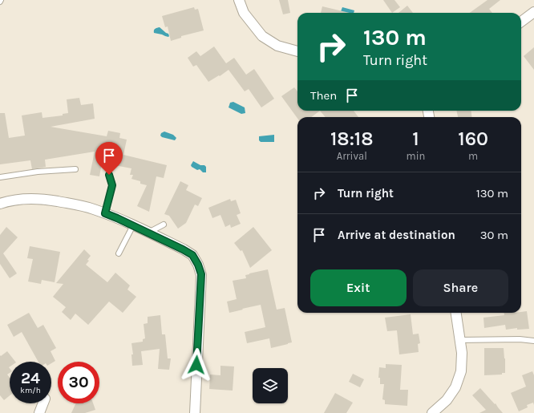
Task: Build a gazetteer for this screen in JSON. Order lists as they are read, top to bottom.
{
  "page": {
    "turn": ["130 m", "Turn right"],
    "then": "Then",
    "eta": [
      "18:18",
      "Arrival",
      "1",
      "min",
      "160",
      "m"
    ],
    "list": [
      {
        "name": "Turn right",
        "value": "130 m"
      },
      {
        "name": "Arrive at destination",
        "value": "30 m"
      }
    ],
    "buttons": ["Exit", "Share"],
    "speed": "24 km/h",
    "limit": "30"
  }
}
